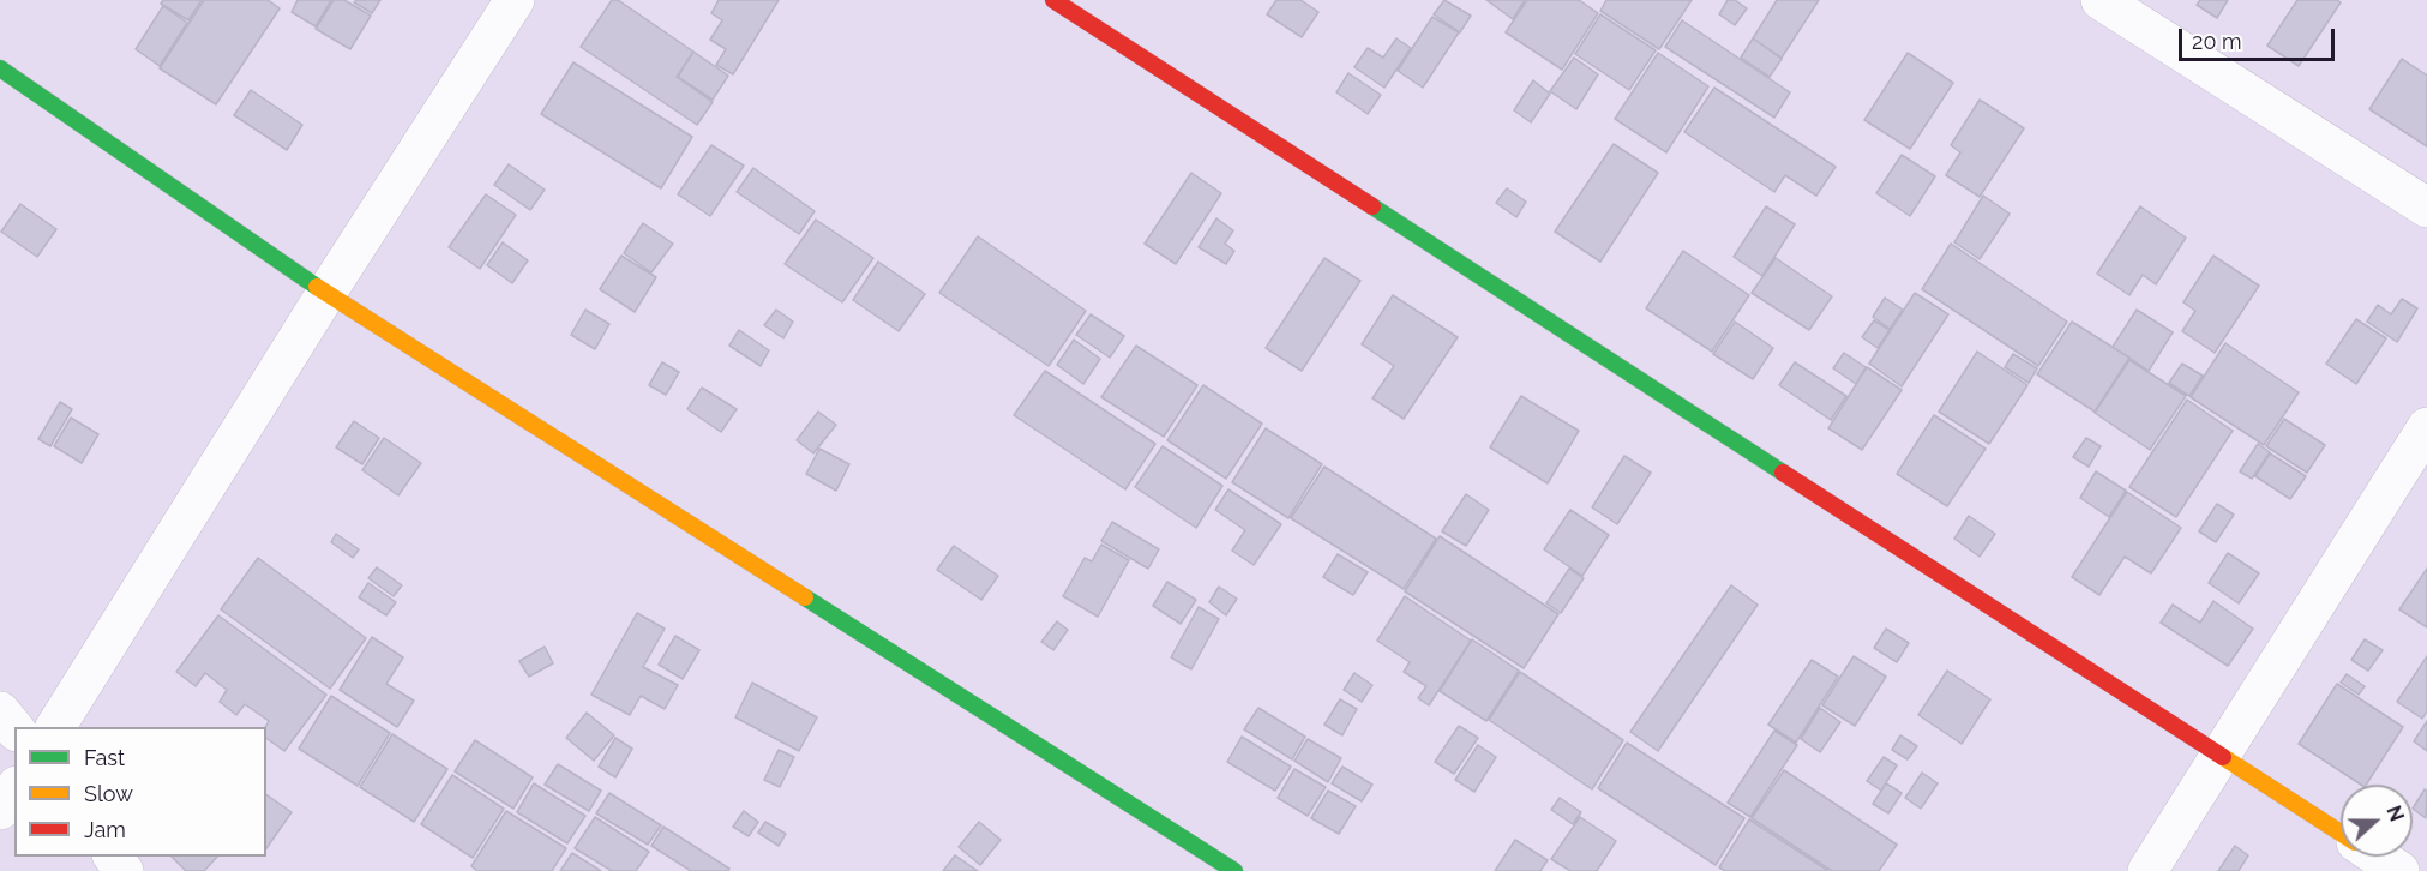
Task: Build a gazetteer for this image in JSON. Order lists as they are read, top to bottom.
{
  "legend": ["Fast", "Slow", "Jam"],
  "scale_bar": "20 m",
  "north": "right"
}
